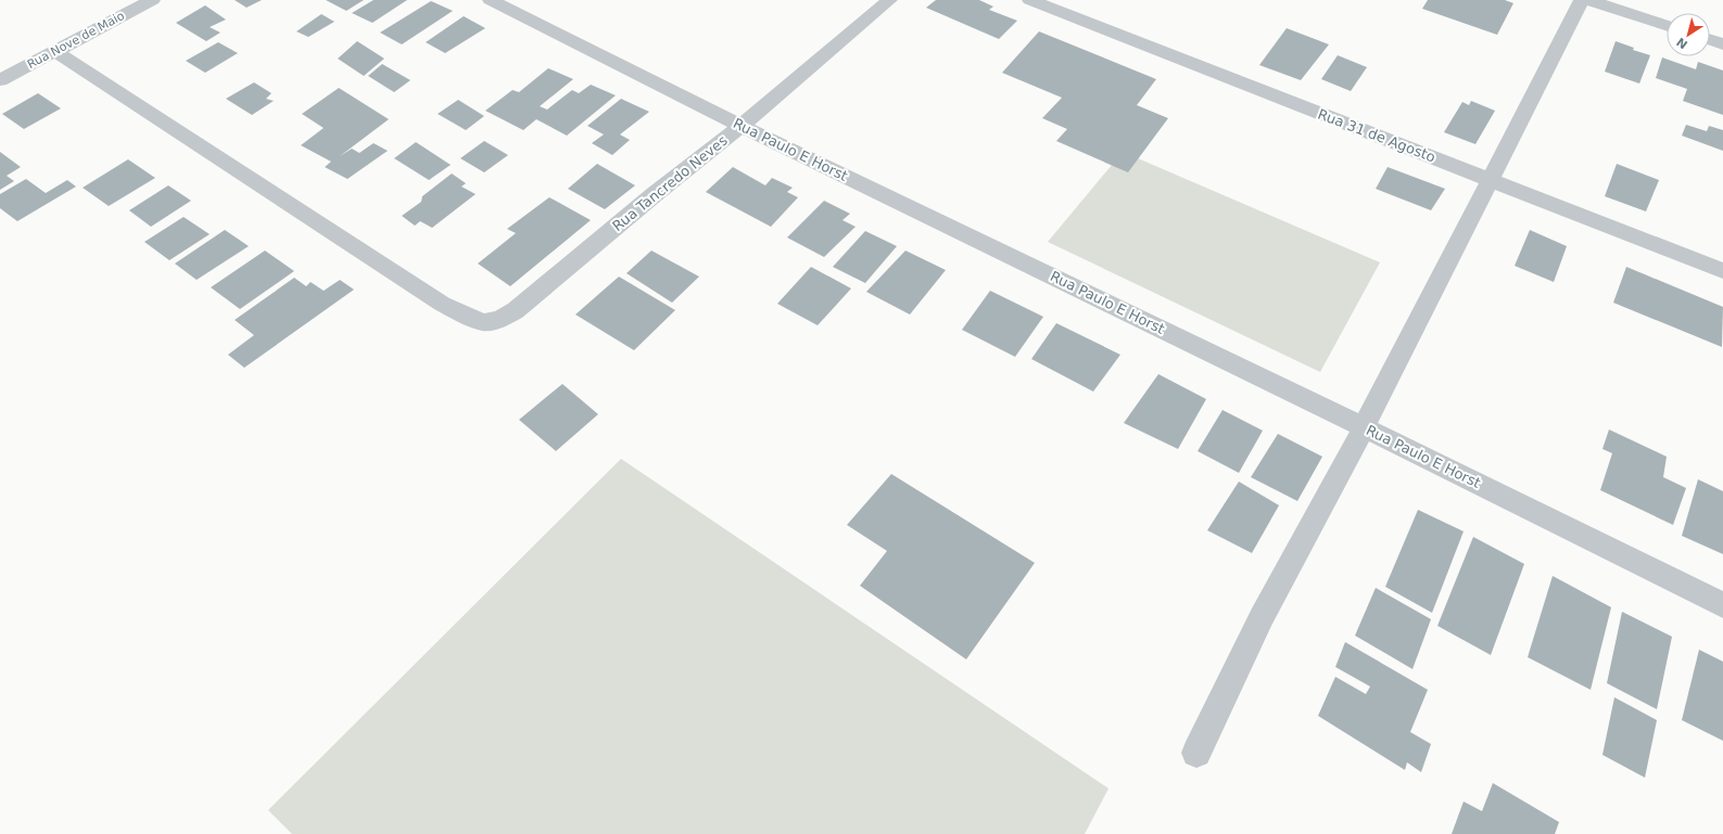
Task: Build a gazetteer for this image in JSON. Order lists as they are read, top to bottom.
{
  "streets": {
    "street": [
      "Rua Nove de Maio",
      "Rua 31 de Agosto",
      "Rua Paulo E Horst",
      "Rua Tancredo Neves"
    ]
  },
  "crossings": [
    ["Rua Nove de Maio", "Rua Tancredo Neves"],
    ["Rua Paulo E Horst", "Rua Tancredo Neves"]
  ],
  "north": "bottom left"
}
